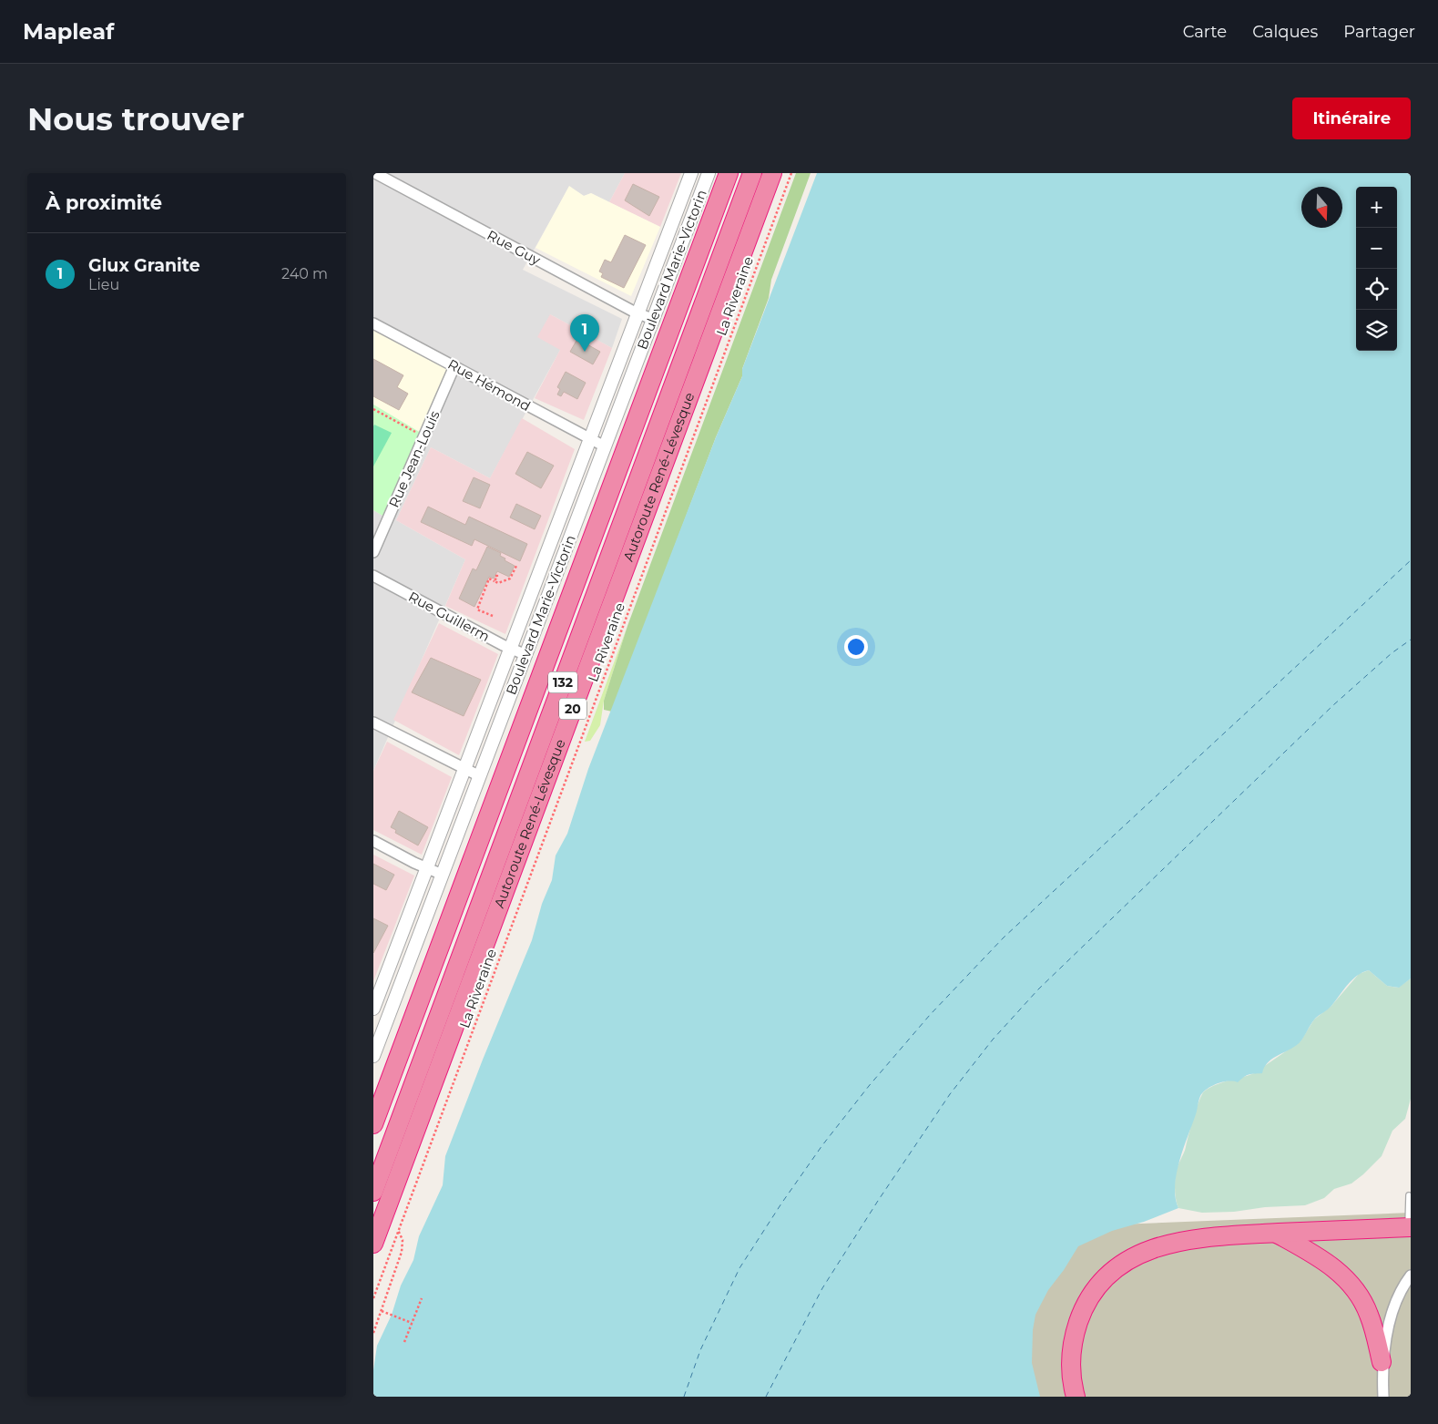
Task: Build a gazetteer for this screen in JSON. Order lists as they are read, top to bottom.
{
  "streets": {
    "highway": ["Autoroute René-Lévesque", "132", "20"],
    "street": [
      "Rue Guy",
      "Boulevard Marie-Victorin",
      "Rue Hémond",
      "Rue Jean-Louis",
      "Rue Guillerm"
    ],
    "path": ["La Riveraine"]
  },
  "crossings": [
    ["Rue Guy", "Boulevard Marie-Victorin"],
    ["Boulevard Marie-Victorin", "Rue Hémond"],
    ["Boulevard Marie-Victorin", "Rue Guillerm"],
    ["Rue Hémond", "Rue Jean-Louis"]
  ],
  "north": "bottom",
  "page": {
    "header": "Mapleaf",
    "nav": ["Carte", "Calques", "Partager"],
    "buttons": "Itinéraire",
    "title": "Nous trouver",
    "heading": "À proximité",
    "map_buttons": ["+", "−"],
    "list": [
      {
        "mark": "1",
        "name": "Glux Granite",
        "note": "Lieu",
        "value": "240 m"
      }
    ],
    "pins": "1"
  }
}
